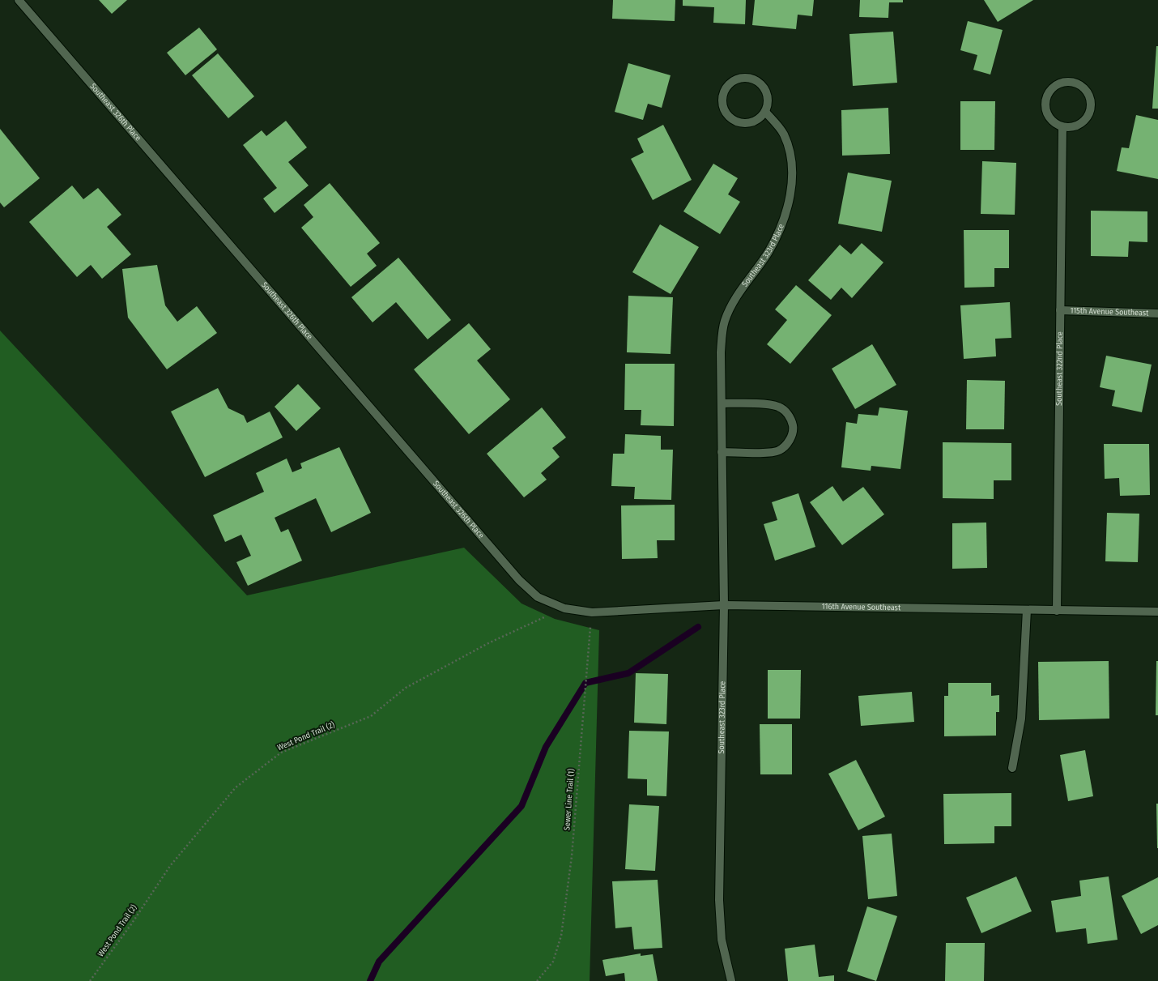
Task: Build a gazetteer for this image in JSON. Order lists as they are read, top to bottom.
{
  "streets": {
    "street": [
      "Southeast 326th Place",
      "Southeast 323rd Place",
      "115th Avenue Southeast",
      "Southeast 322nd Place",
      "116th Avenue Southeast"
    ],
    "path": ["West Pond Trail (2)", "Sewer Line Trail (1)"]
  },
  "crossings": [
    ["Southeast 326th Place", "116th Avenue Southeast"],
    ["Southeast 326th Place", "West Pond Trail (2)"],
    ["Southeast 323rd Place", "116th Avenue Southeast"],
    ["115th Avenue Southeast", "Southeast 322nd Place"],
    ["Southeast 322nd Place", "116th Avenue Southeast"],
    ["116th Avenue Southeast", "West Pond Trail (2)"],
    ["116th Avenue Southeast", "Sewer Line Trail (1)"]
  ]
}
